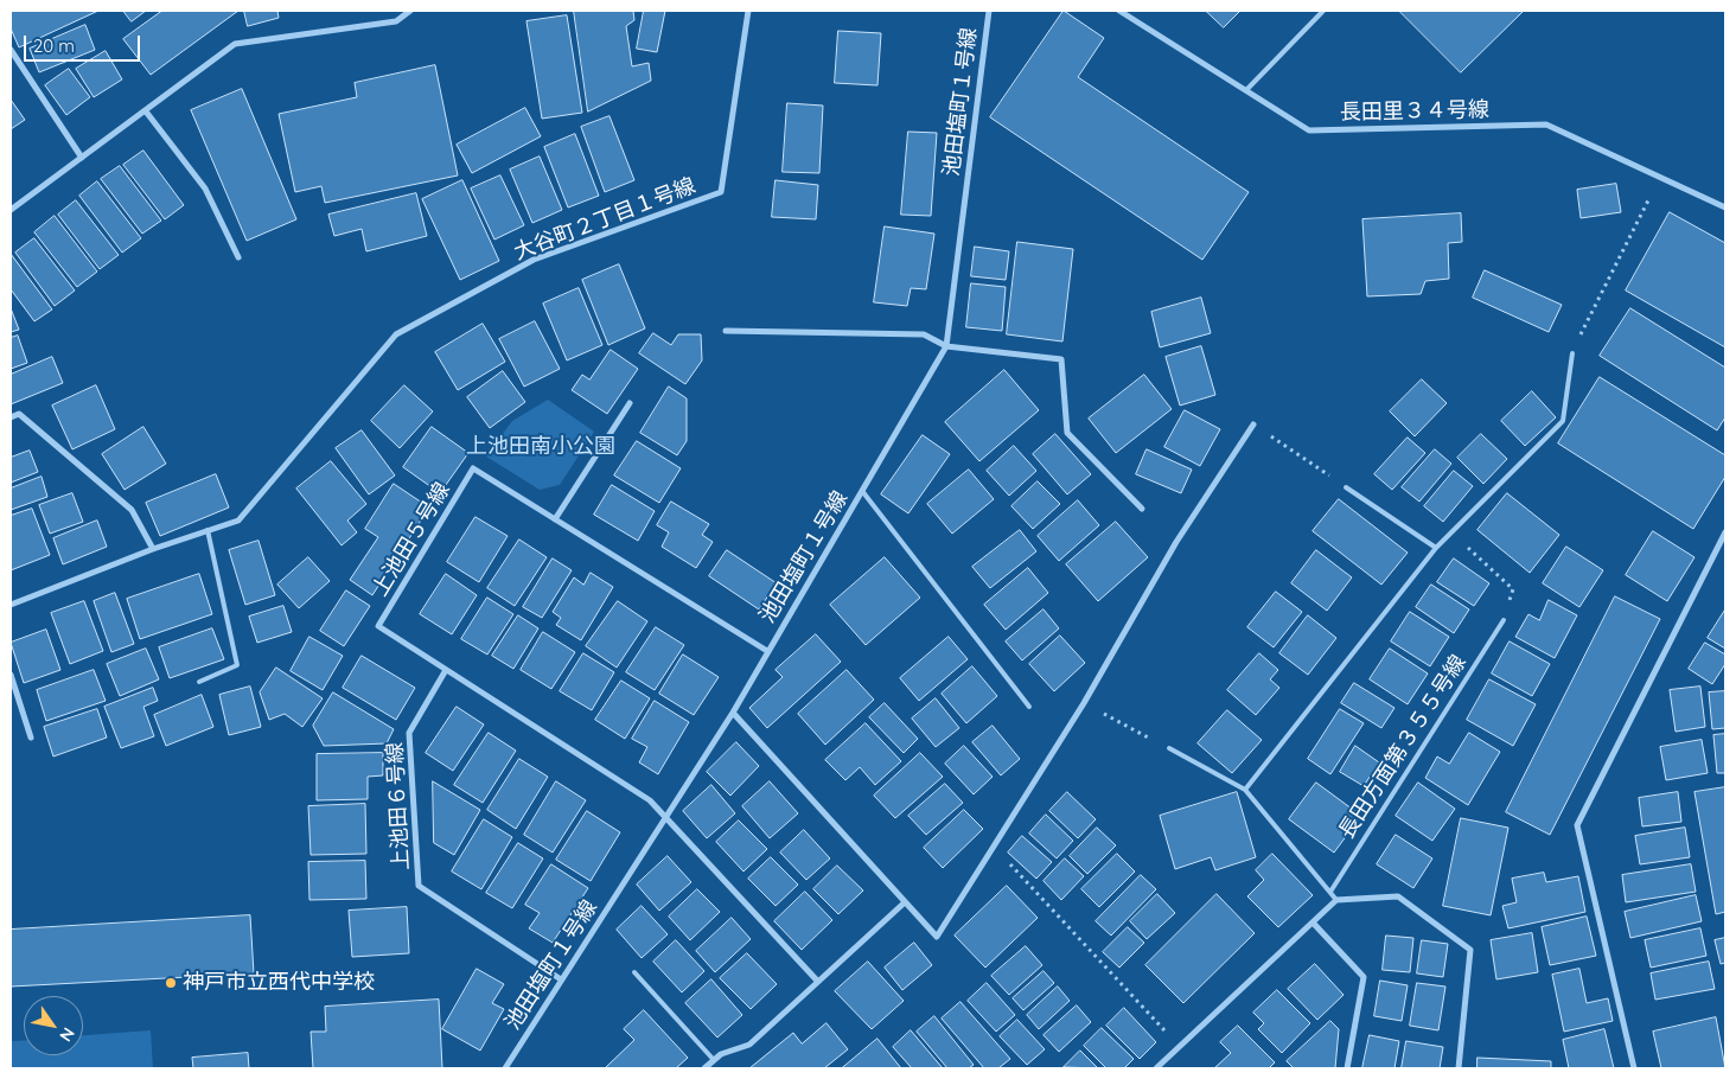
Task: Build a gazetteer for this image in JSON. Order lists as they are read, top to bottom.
{
  "streets": {
    "street": [
      "池田塩町１号線",
      "長田里３４号線",
      "大谷町２丁目１号線",
      "上池田５号線",
      "上池田６号線"
    ],
    "lane": ["長田方面第３５５号線"]
  },
  "crossings": [
    ["池田塩町１号線", "上池田５号線"],
    ["池田塩町１号線", "上池田６号線"],
    ["上池田５号線", "上池田６号線"]
  ],
  "parks": ["上池田南小公園"],
  "places": ["神戸市立西代中学校"],
  "scale_bar": "20 m",
  "north": "bottom right"
}
